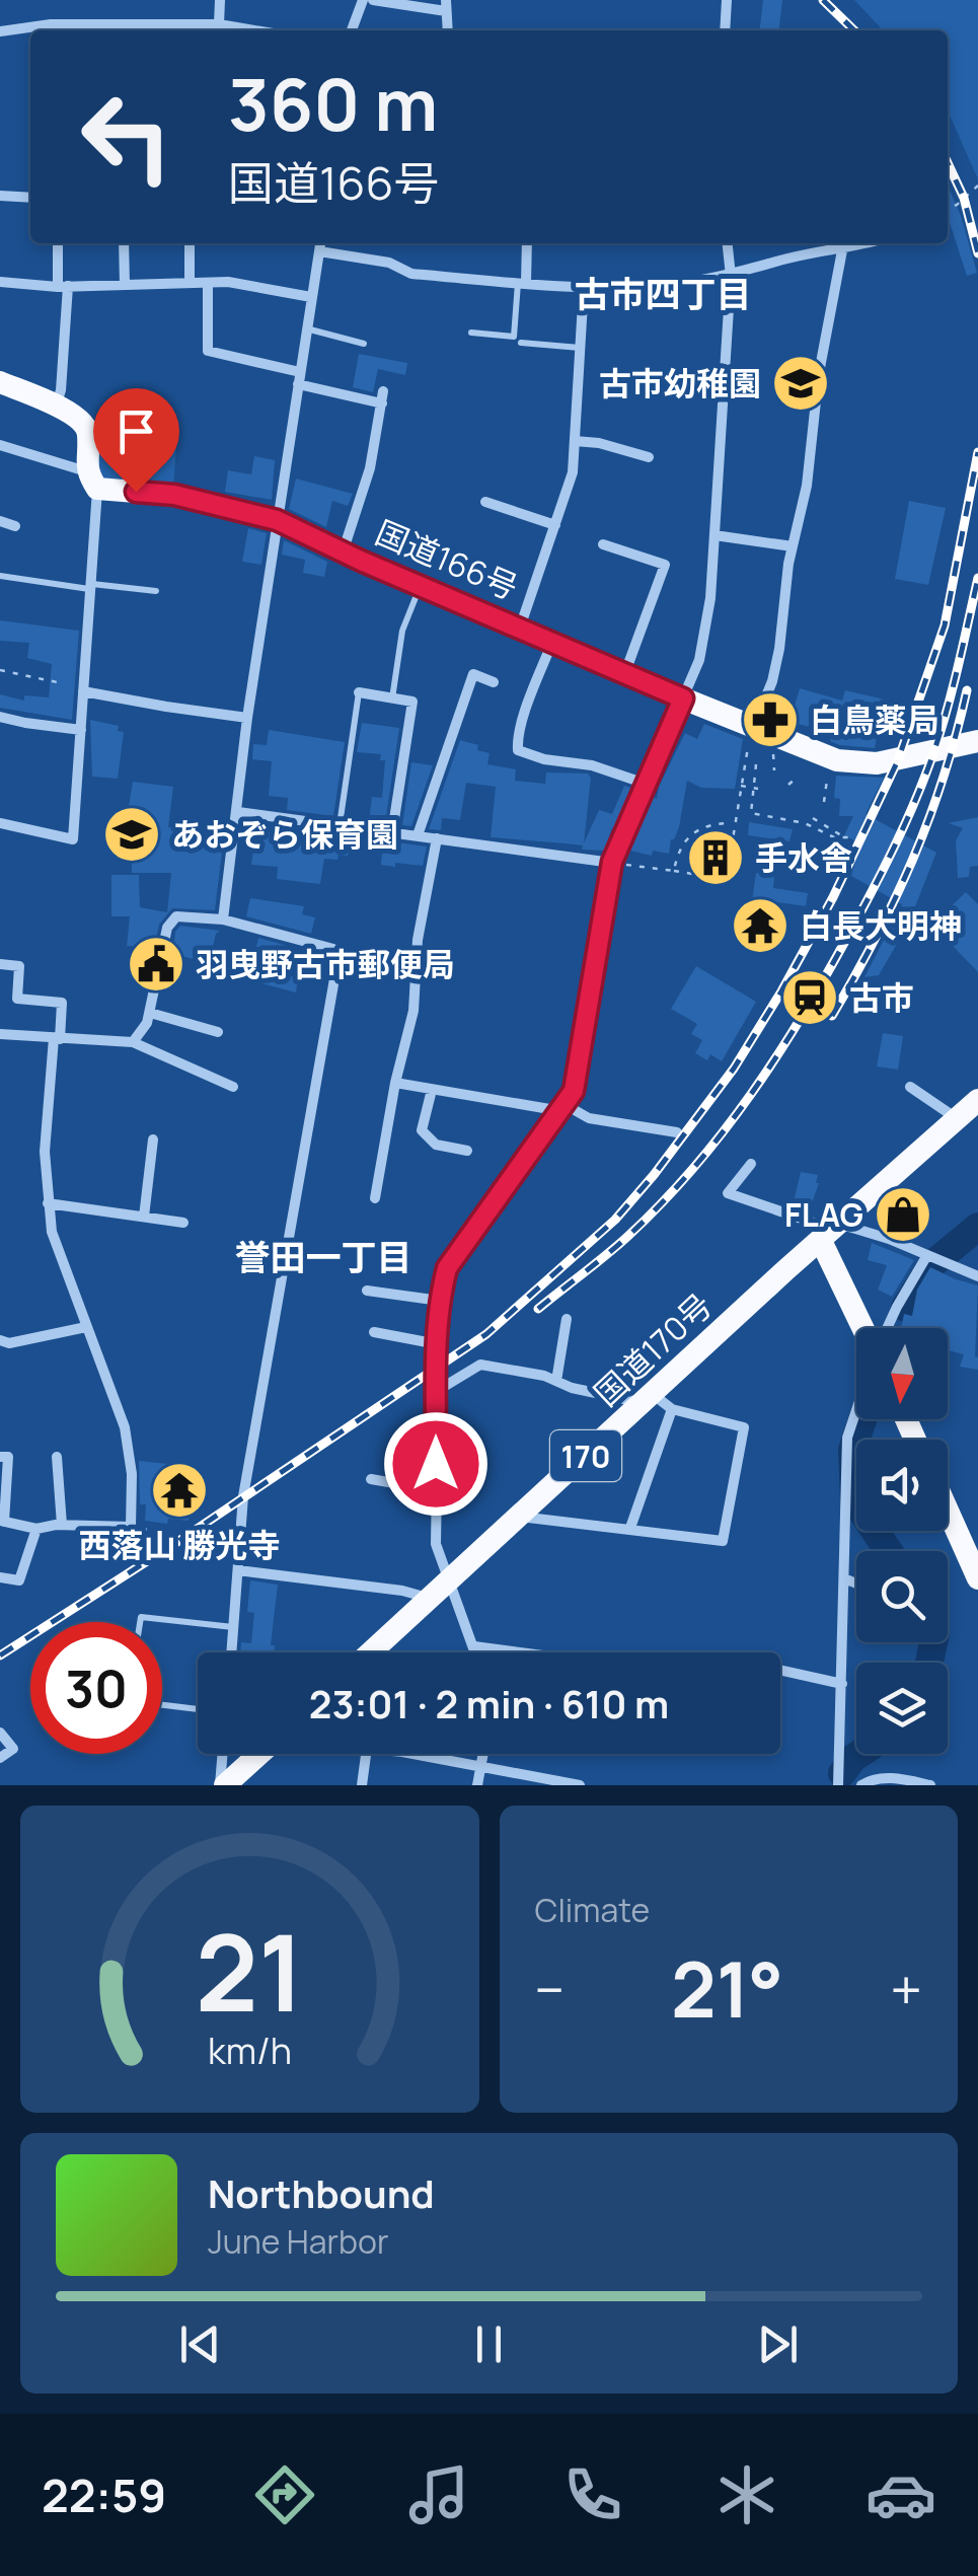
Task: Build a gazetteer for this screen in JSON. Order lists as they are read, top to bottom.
{
  "streets": {
    "highway": ["国道166号", "国道170号", "170"]
  },
  "districts": ["古市四丁目", "誉田一丁目"],
  "places": {
    "school or university": ["古市幼稚園", "あおぞら保育園"],
    "pharmacy": ["白鳥薬局"],
    "building": ["手水舎"],
    "temple": ["白長大明神", "西落山 勝光寺"],
    "public building": ["羽曳野古市郵便局"],
    "station": ["古市"],
    "shop": ["FLAG"]
  },
  "north": "bottom",
  "page": {
    "turn": ["360 m", "国道166号"],
    "limit": "30",
    "trip": "23:01 · 2 min · 610 m",
    "tile": "Climate",
    "heat": ["−", "21°", "+"],
    "song": ["Northbound", "June Harbor"],
    "tabs": "22:59",
    "gauge": ["21", "km/h"]
  }
}
